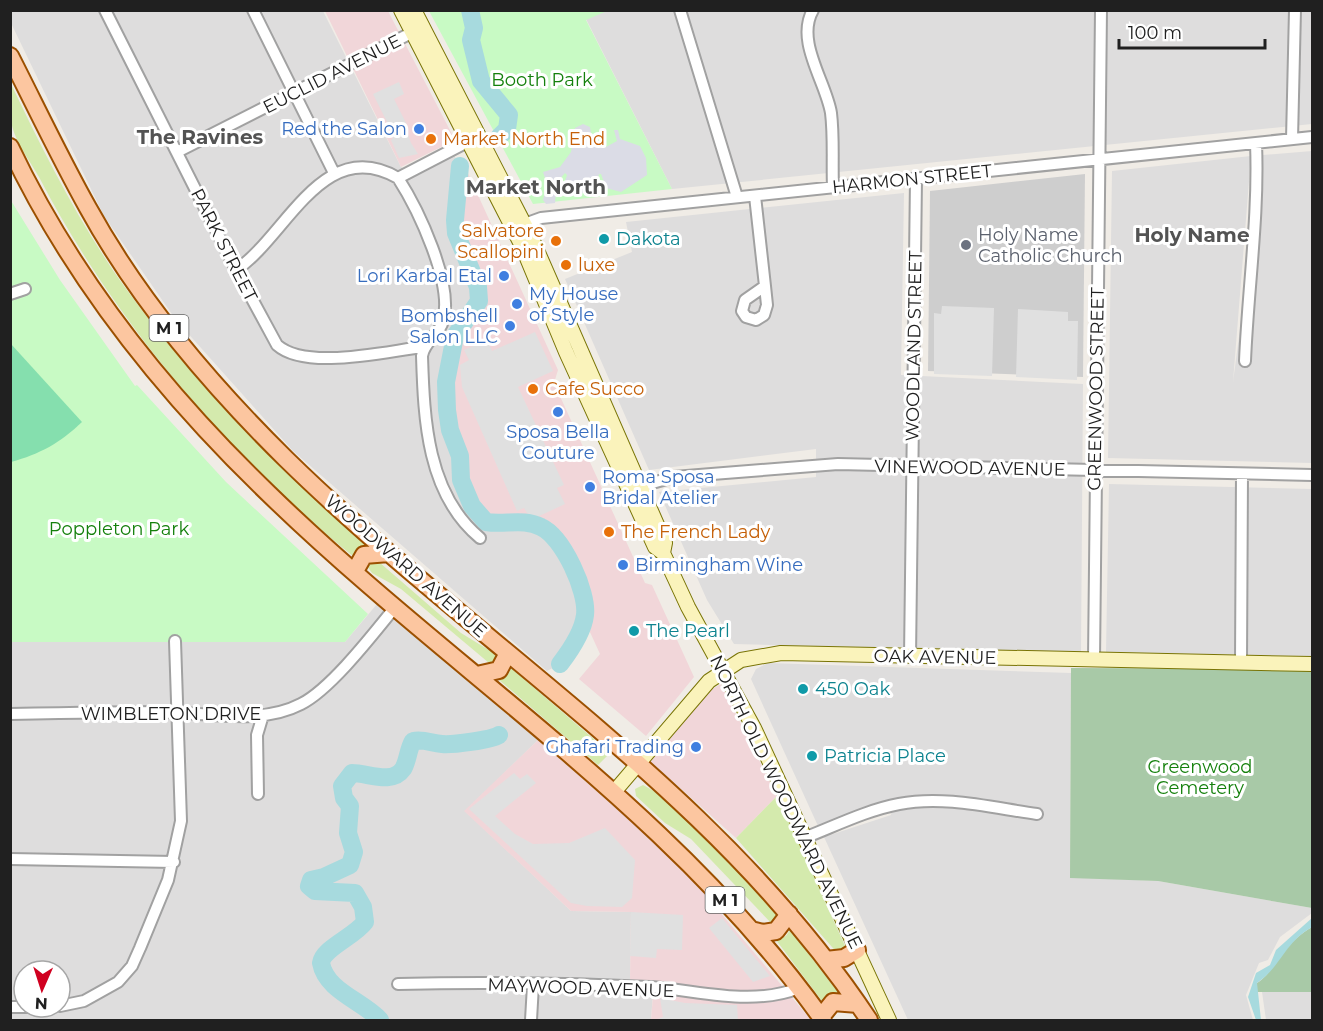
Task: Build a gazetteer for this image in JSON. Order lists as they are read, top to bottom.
{
  "streets": {
    "main road": ["M 1", "WOODWARD AVENUE"],
    "street": [
      "EUCLID AVENUE",
      "HARMON STREET",
      "PARK STREET",
      "WOODLAND STREET",
      "GREENWOOD STREET",
      "VINEWOOD AVENUE",
      "OAK AVENUE",
      "WIMBLETON DRIVE",
      "NORTH OLD WOODWARD AVENUE",
      "MAYWOOD AVENUE"
    ]
  },
  "crossings": [
    ["EUCLID AVENUE", "PARK STREET"],
    ["EUCLID AVENUE", "NORTH OLD WOODWARD AVENUE"],
    ["HARMON STREET", "WOODLAND STREET"],
    ["HARMON STREET", "GREENWOOD STREET"],
    ["HARMON STREET", "NORTH OLD WOODWARD AVENUE"],
    ["WOODLAND STREET", "VINEWOOD AVENUE"],
    ["WOODLAND STREET", "OAK AVENUE"],
    ["GREENWOOD STREET", "VINEWOOD AVENUE"],
    ["GREENWOOD STREET", "OAK AVENUE"],
    ["VINEWOOD AVENUE", "NORTH OLD WOODWARD AVENUE"],
    ["WOODWARD AVENUE", "OAK AVENUE"],
    ["WOODWARD AVENUE", "WIMBLETON DRIVE"],
    ["WOODWARD AVENUE", "MAYWOOD AVENUE"],
    ["OAK AVENUE", "NORTH OLD WOODWARD AVENUE"]
  ],
  "districts": ["The Ravines", "Market North", "Holy Name"],
  "parks": ["Booth Park", "Poppleton Park", "Greenwood Cemetery"],
  "places": [
    "Red the Salon",
    "Market North End",
    "Dakota",
    "Salvatore Scallopini",
    "Holy Name Catholic Church",
    "luxe",
    "Lori Karbal Etal",
    "My House of Style",
    "Bombshell Salon LLC",
    "Cafe Succo",
    "Sposa Bella Couture",
    "Roma Sposa Bridal Atelier",
    "The French Lady",
    "Birmingham Wine",
    "The Pearl",
    "450 Oak",
    "Ghafari Trading",
    "Patricia Place"
  ],
  "scale_bar": "100 m",
  "north": "bottom"
}
